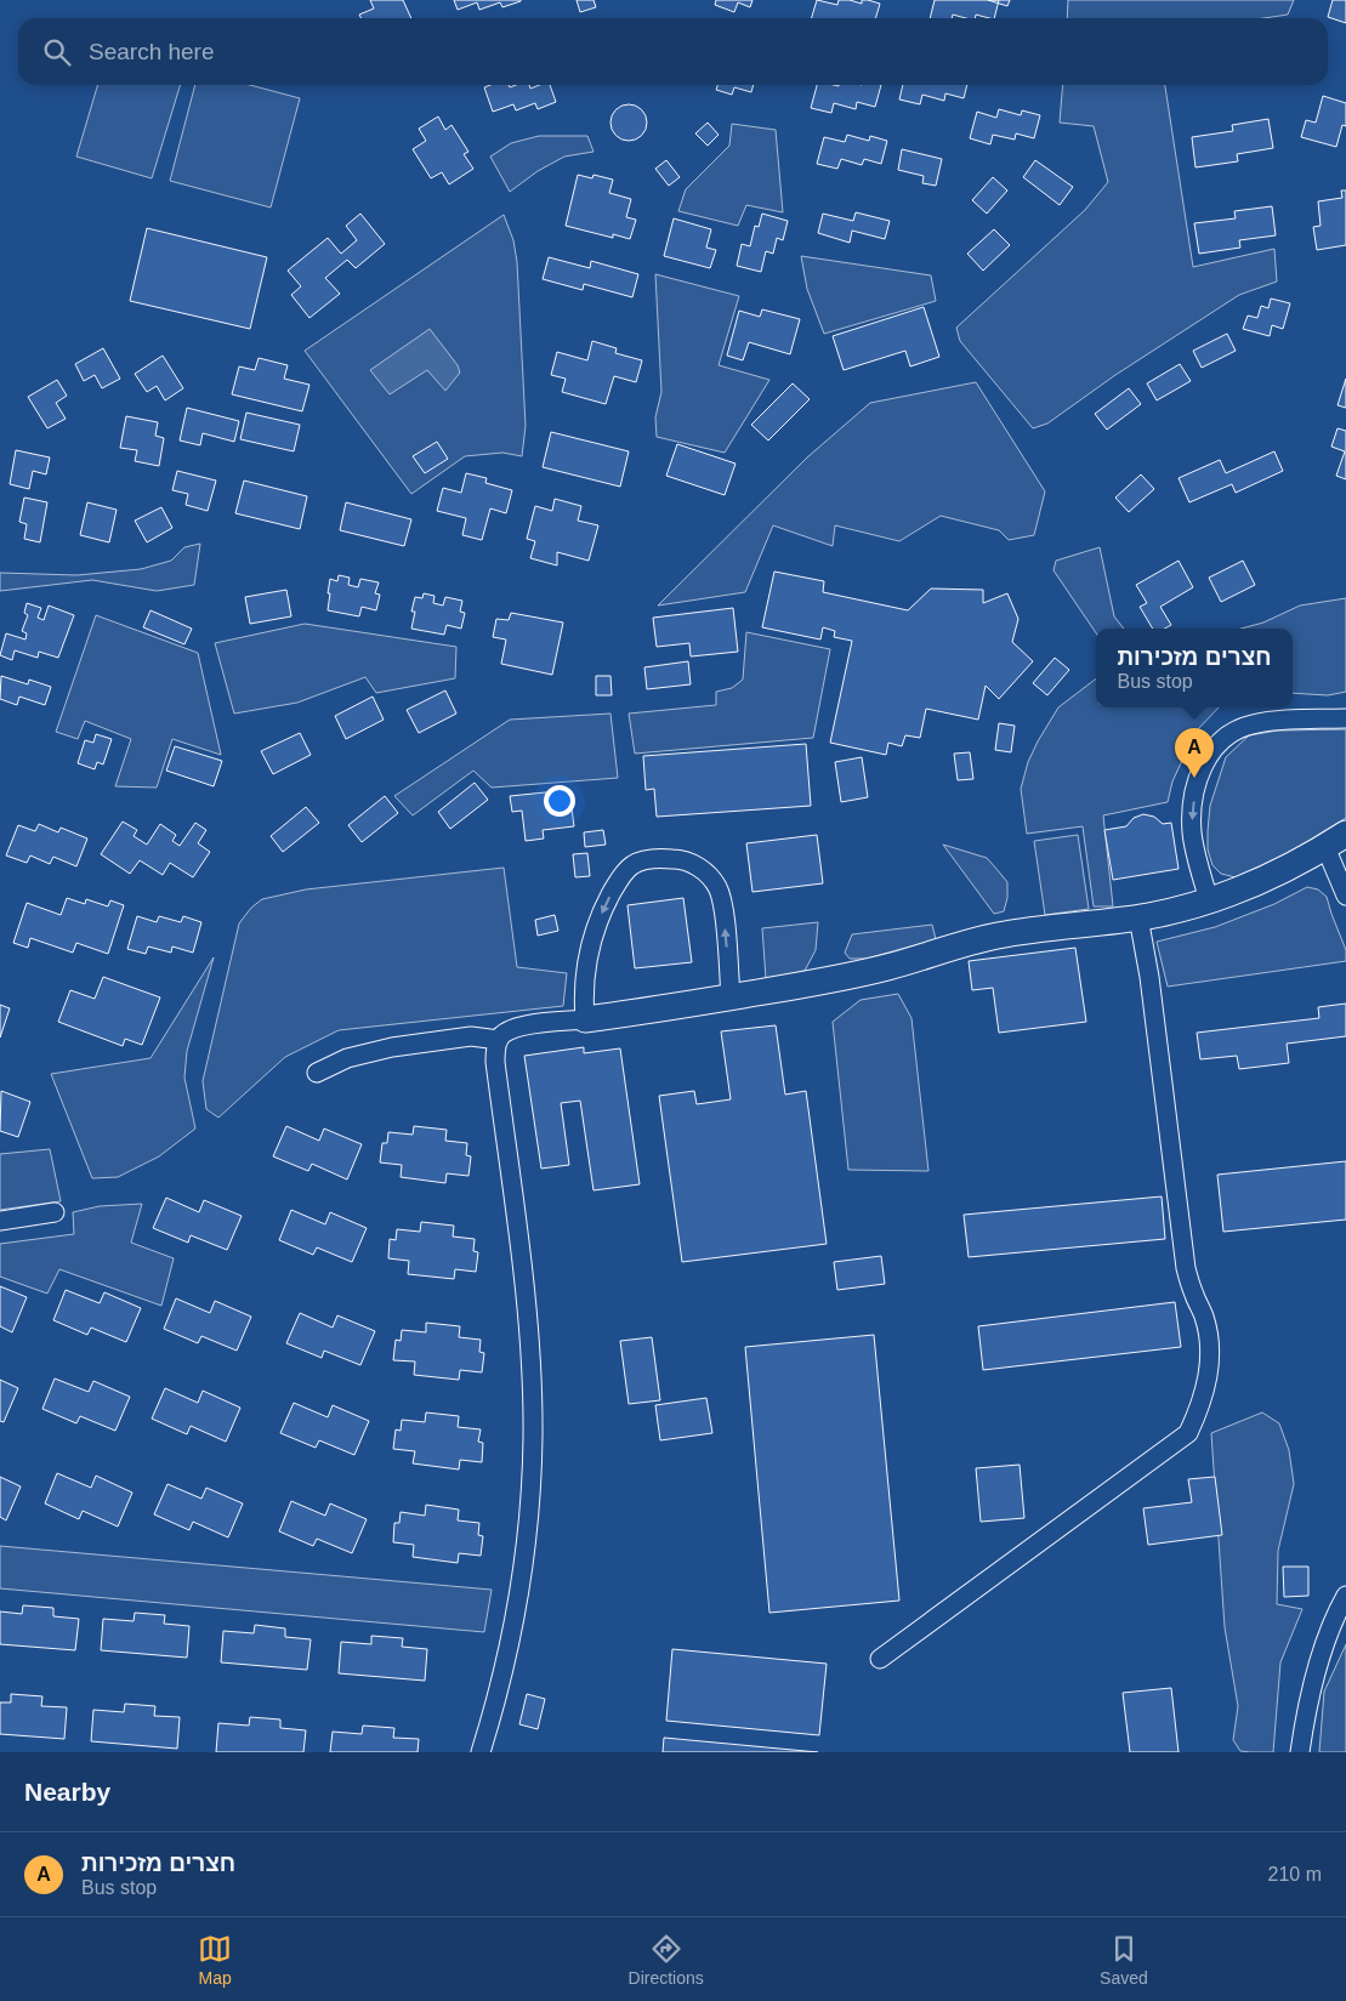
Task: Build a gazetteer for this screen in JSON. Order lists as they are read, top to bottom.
{
  "page": {
    "search": "Search here",
    "popup": ["חצרים מזכירות", "Bus stop"],
    "pins": "A",
    "heading": "Nearby",
    "list": [
      {
        "mark": "A",
        "name": "חצרים מזכירות",
        "note": "Bus stop",
        "value": "210 m"
      }
    ],
    "nav": ["Map", "Directions", "Saved"]
  }
}
